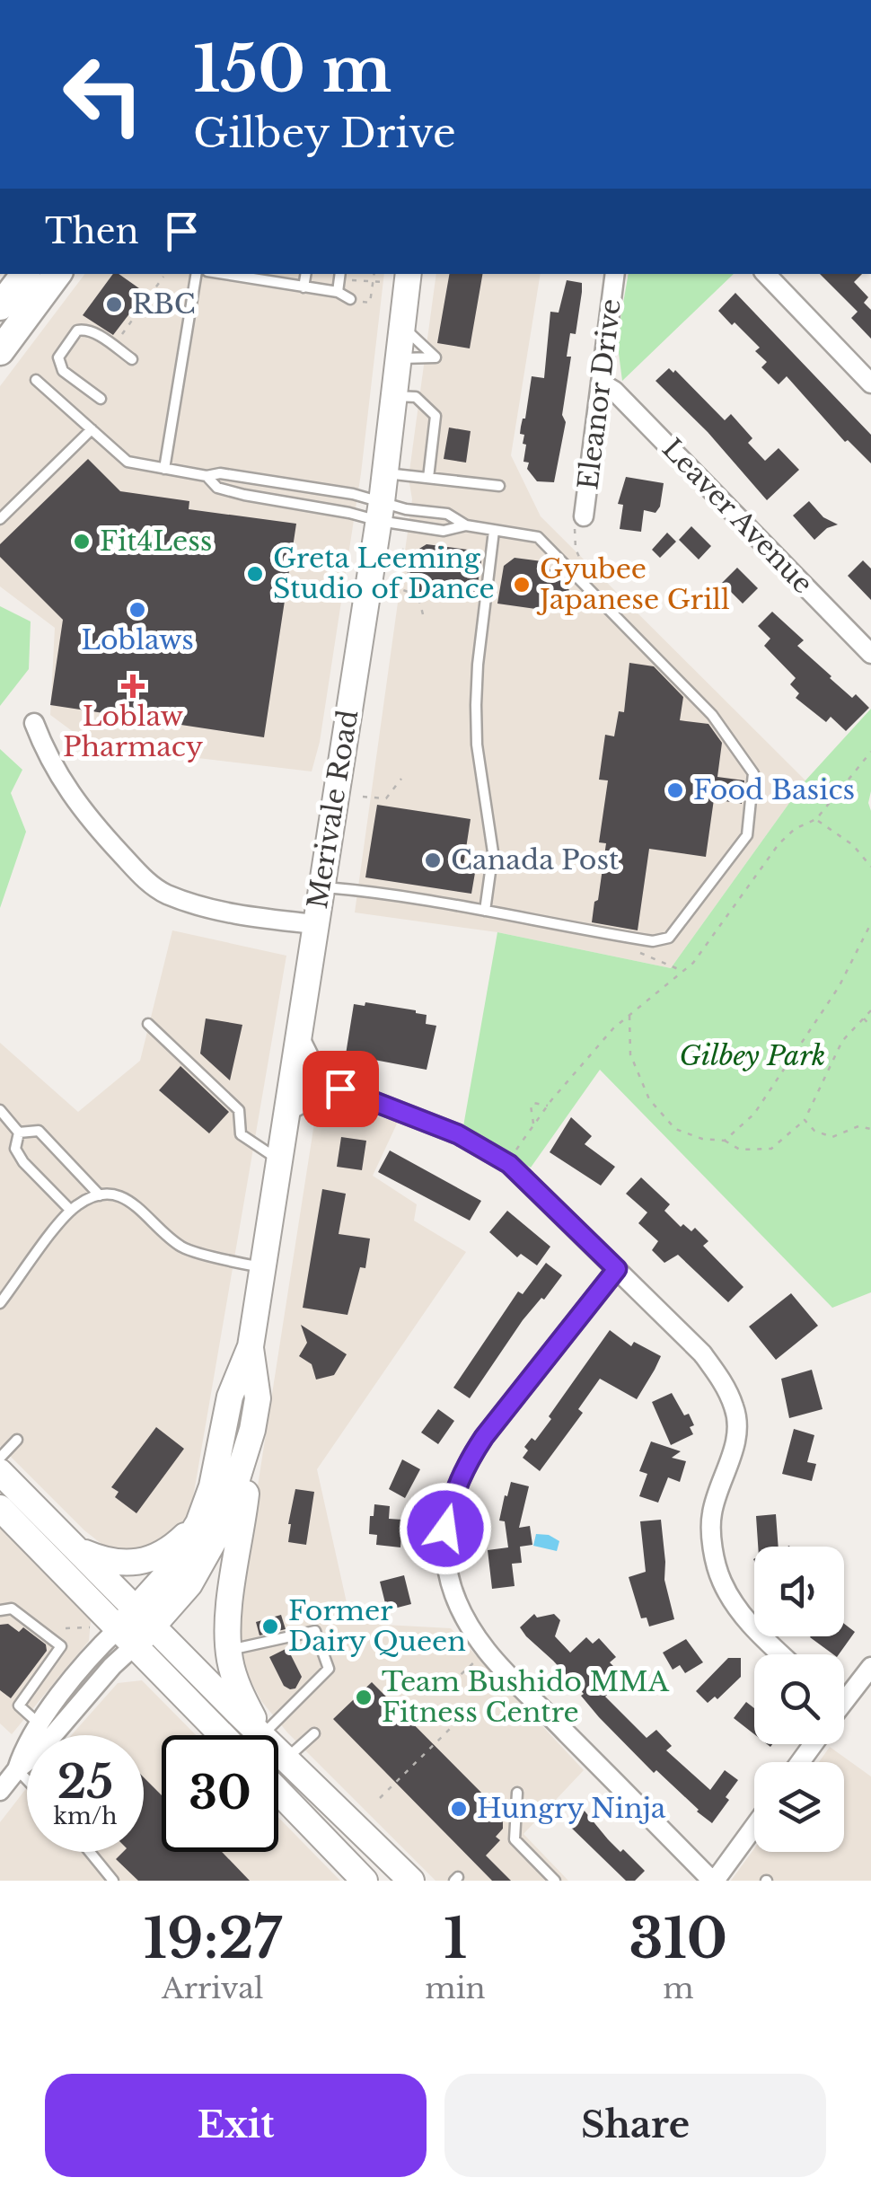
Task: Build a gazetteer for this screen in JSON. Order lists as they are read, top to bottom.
{
  "streets": {
    "main road": ["Merivale Road"],
    "street": ["Eleanor Drive", "Leaver Avenue"]
  },
  "crossings": [
    ["Eleanor Drive", "Leaver Avenue"]
  ],
  "parks": ["Gilbey Park"],
  "places": {
    "other": [
      "RBC",
      "Fit4Less",
      "Greta Leeming Studio of Dance",
      "Gyubee Japanese Grill",
      "Loblaws",
      "Food Basics",
      "Canada Post",
      "Former Dairy Queen",
      "Team Bushido MMA Fitness Centre",
      "Hungry Ninja"
    ],
    "health": ["Loblaw Pharmacy"]
  },
  "page": {
    "turn": ["150 m", "Gilbey Drive"],
    "then": "Then",
    "speed": "25 km/h",
    "limit": "30",
    "eta": [
      "19:27",
      "Arrival",
      "1",
      "min",
      "310",
      "m"
    ],
    "buttons": ["Exit", "Share"]
  }
}
